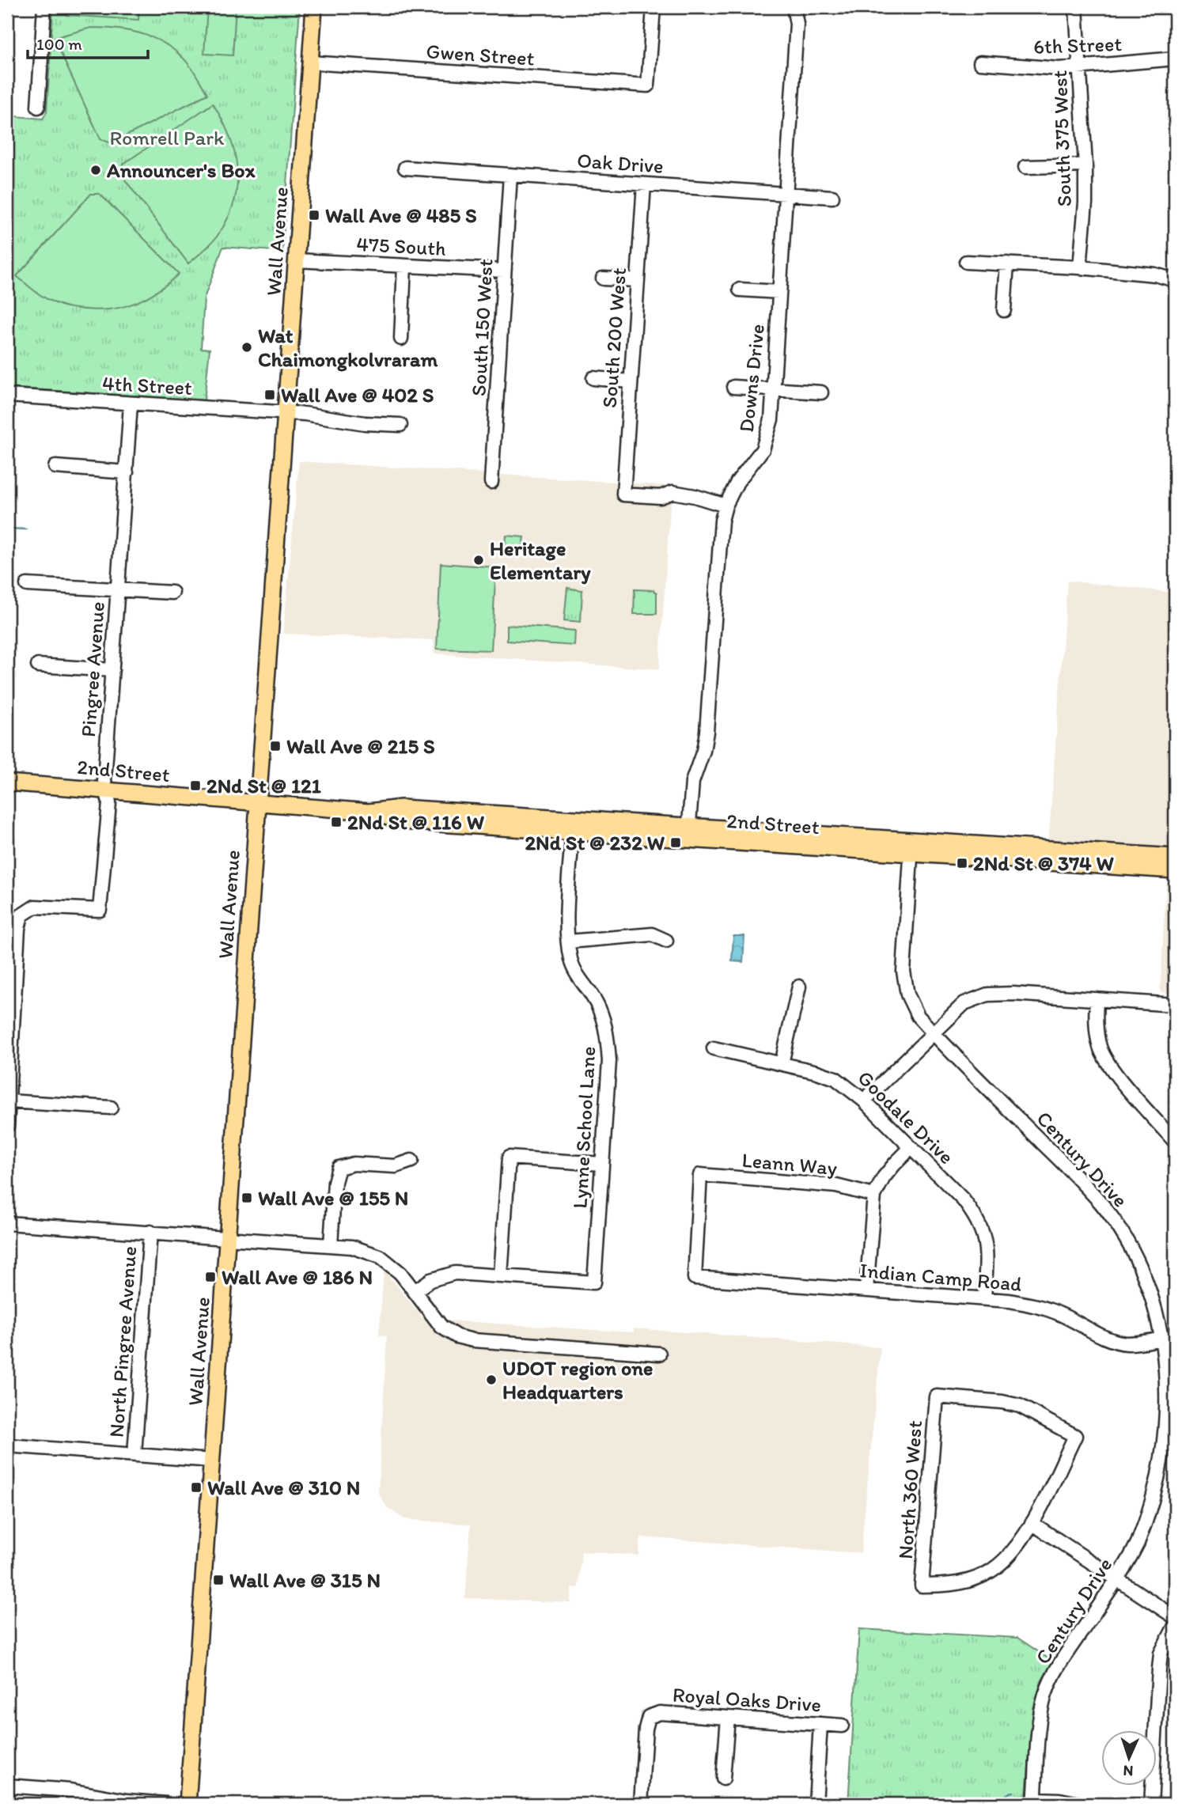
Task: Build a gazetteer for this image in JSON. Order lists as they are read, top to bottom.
{
  "streets": {
    "main road": ["Wall Avenue", "2nd Street"],
    "street": [
      "6th Street",
      "Gwen Street",
      "South 375 West",
      "Oak Drive",
      "475 South",
      "South 150 West",
      "South 200 West",
      "Downs Drive",
      "4th Street",
      "Pingree Avenue",
      "Goodale Drive",
      "Lynne School Lane",
      "Century Drive",
      "Leann Way",
      "Indian Camp Road",
      "North Pingree Avenue",
      "North 360 West",
      "Royal Oaks Drive"
    ]
  },
  "crossings": [
    ["6th Street", "South 375 West"],
    ["Gwen Street", "Wall Avenue"],
    ["Oak Drive", "South 150 West"],
    ["Oak Drive", "South 200 West"],
    ["Oak Drive", "Downs Drive"],
    ["Wall Avenue", "475 South"],
    ["Wall Avenue", "4th Street"],
    ["Wall Avenue", "2nd Street"],
    ["475 South", "South 150 West"],
    ["South 200 West", "Downs Drive"],
    ["Downs Drive", "2nd Street"],
    ["4th Street", "Pingree Avenue"],
    ["Pingree Avenue", "2nd Street"],
    ["2nd Street", "Lynne School Lane"],
    ["2nd Street", "Century Drive"],
    ["Goodale Drive", "Indian Camp Road"],
    ["Century Drive", "Indian Camp Road"],
    ["Leann Way", "Indian Camp Road"]
  ],
  "parks": ["Romrell Park"],
  "places": {
    "other": [
      "Announcer's Box",
      "Wat Chaimongkolvraram",
      "Heritage Elementary",
      "UDOT region one Headquarters"
    ],
    "transit": [
      "Wall Ave @ 485 S",
      "Wall Ave @ 402 S",
      "Wall Ave @ 215 S",
      "2Nd St @ 121",
      "2Nd St @ 116 W",
      "2Nd St @ 232 W",
      "2Nd St @ 374 W",
      "Wall Ave @ 155 N",
      "Wall Ave @ 186 N",
      "Wall Ave @ 310 N",
      "Wall Ave @ 315 N"
    ]
  },
  "scale_bar": "100 m",
  "north": "bottom"
}
